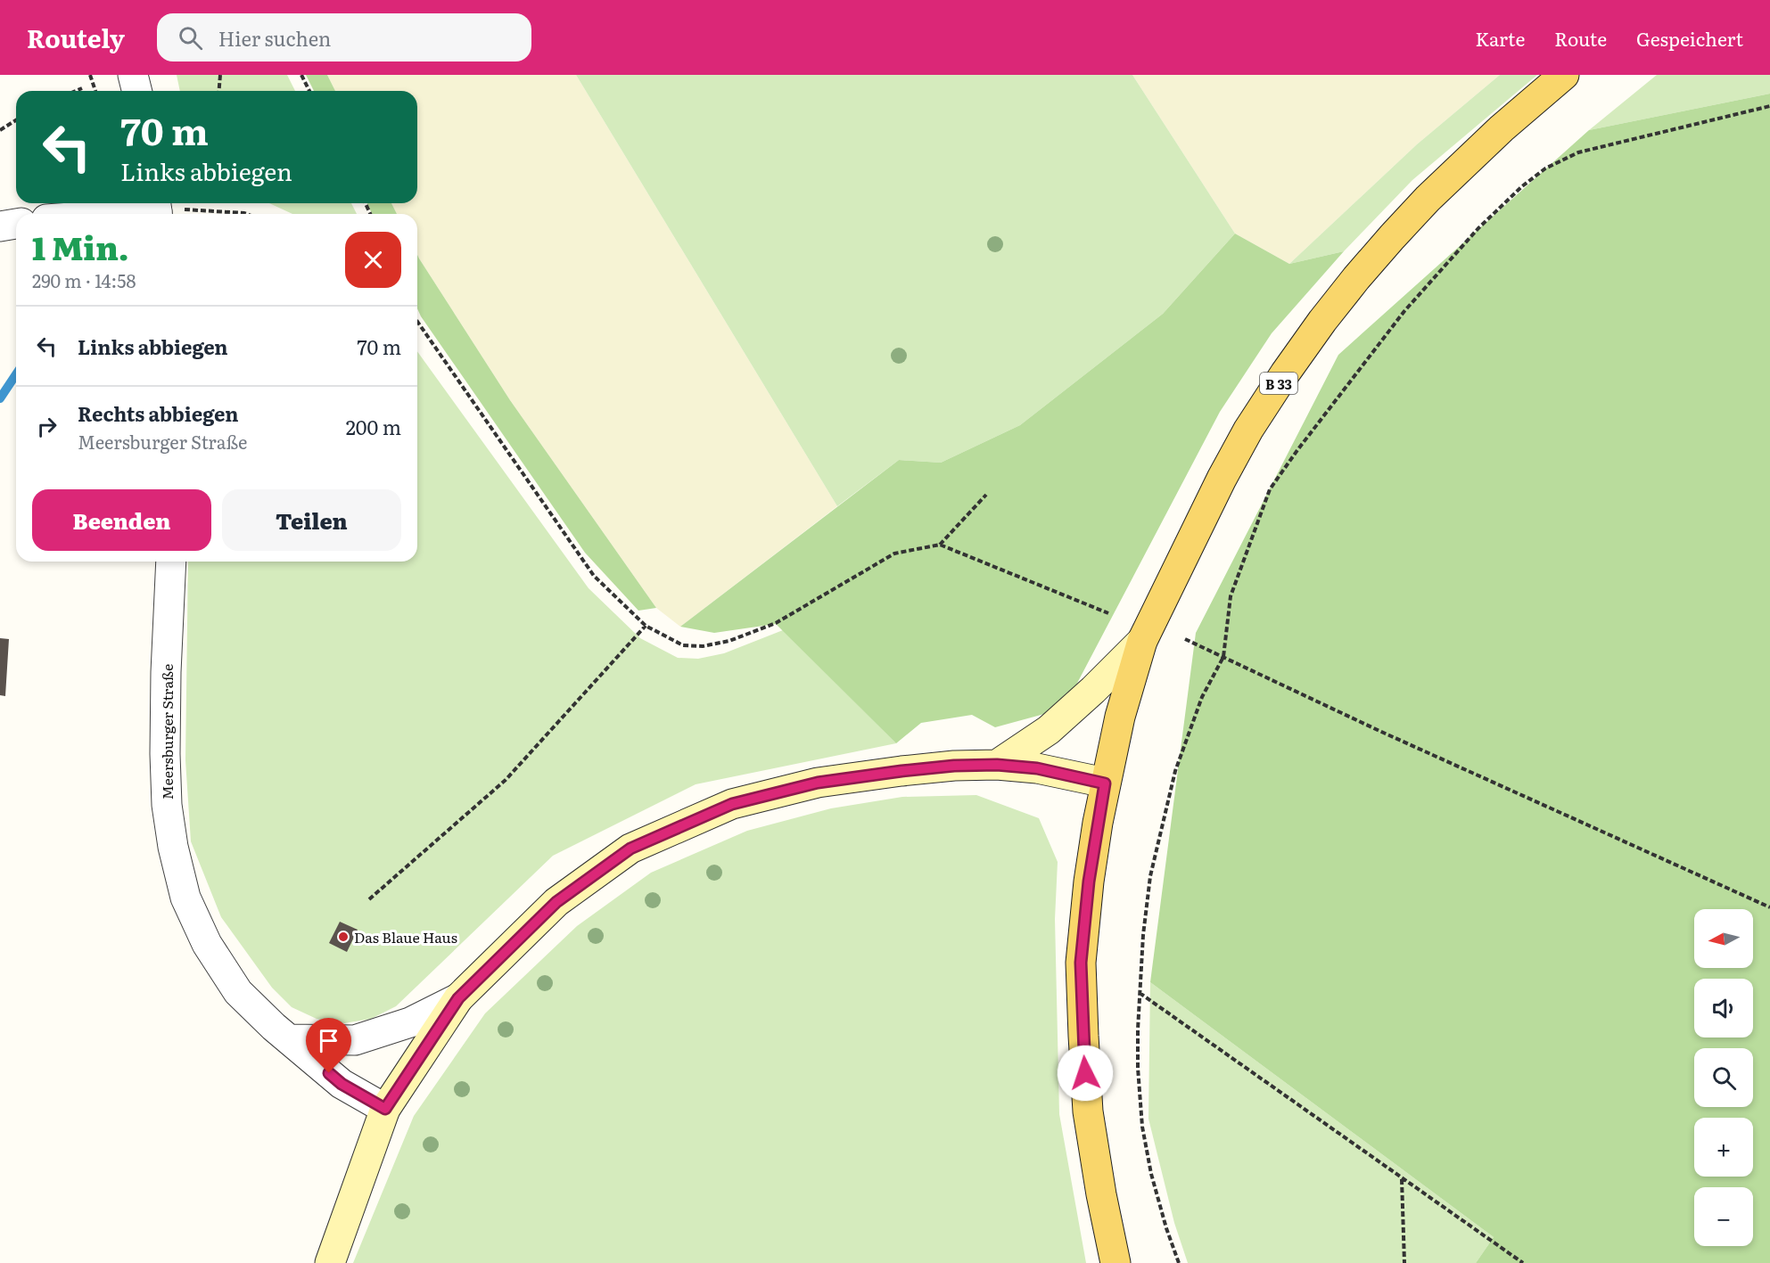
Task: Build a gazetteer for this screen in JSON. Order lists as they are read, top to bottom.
{
  "streets": {
    "main road": ["B 33"],
    "street": ["Meersburger Straße"]
  },
  "places": ["Das Blaue Haus"],
  "north": "left",
  "page": {
    "header": "Routely",
    "search": "Hier suchen",
    "nav": ["Karte", "Route", "Gespeichert"],
    "turn": ["70 m", "Links abbiegen"],
    "heading": ["1 Min.", "290 m · 14:58"],
    "list": [
      {
        "name": "Links abbiegen",
        "value": "70 m"
      },
      {
        "name": "Rechts abbiegen",
        "note": "Meersburger Straße",
        "value": "200 m"
      }
    ],
    "buttons": ["Beenden", "Teilen"],
    "map_buttons": ["+", "−"]
  }
}
